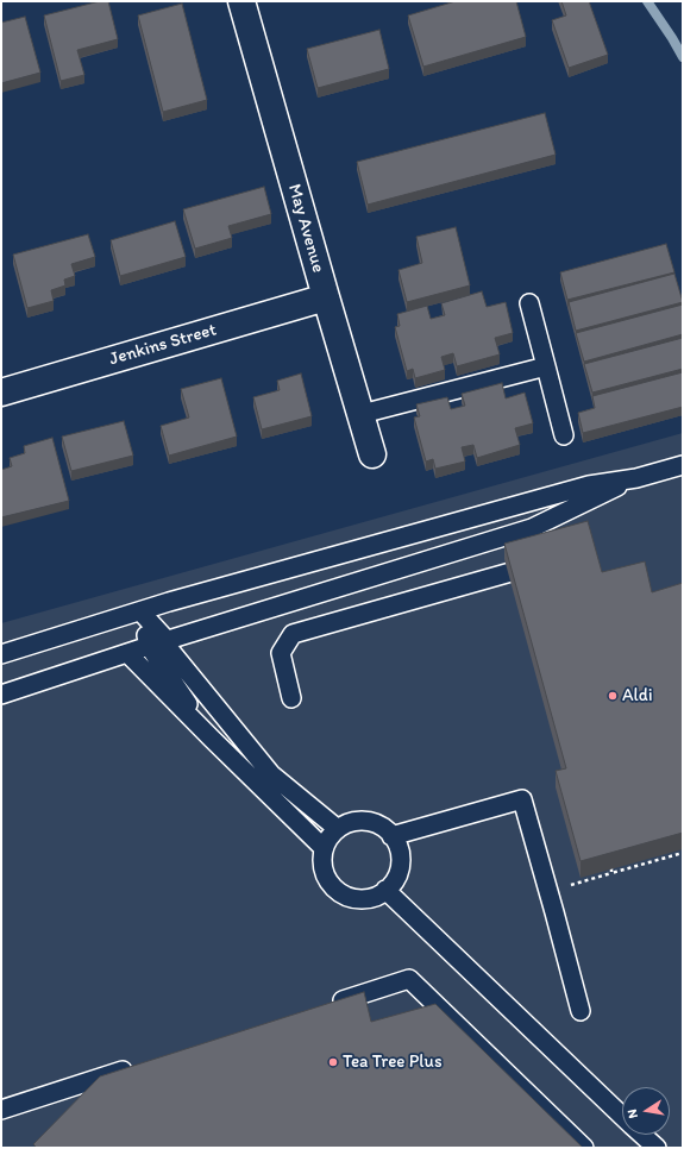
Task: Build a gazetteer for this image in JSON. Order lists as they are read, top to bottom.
{
  "streets": {
    "street": ["May Avenue", "Jenkins Street"]
  },
  "crossings": [
    ["May Avenue", "Jenkins Street"]
  ],
  "places": ["Aldi", "Tea Tree Plus"],
  "north": "left"
}
